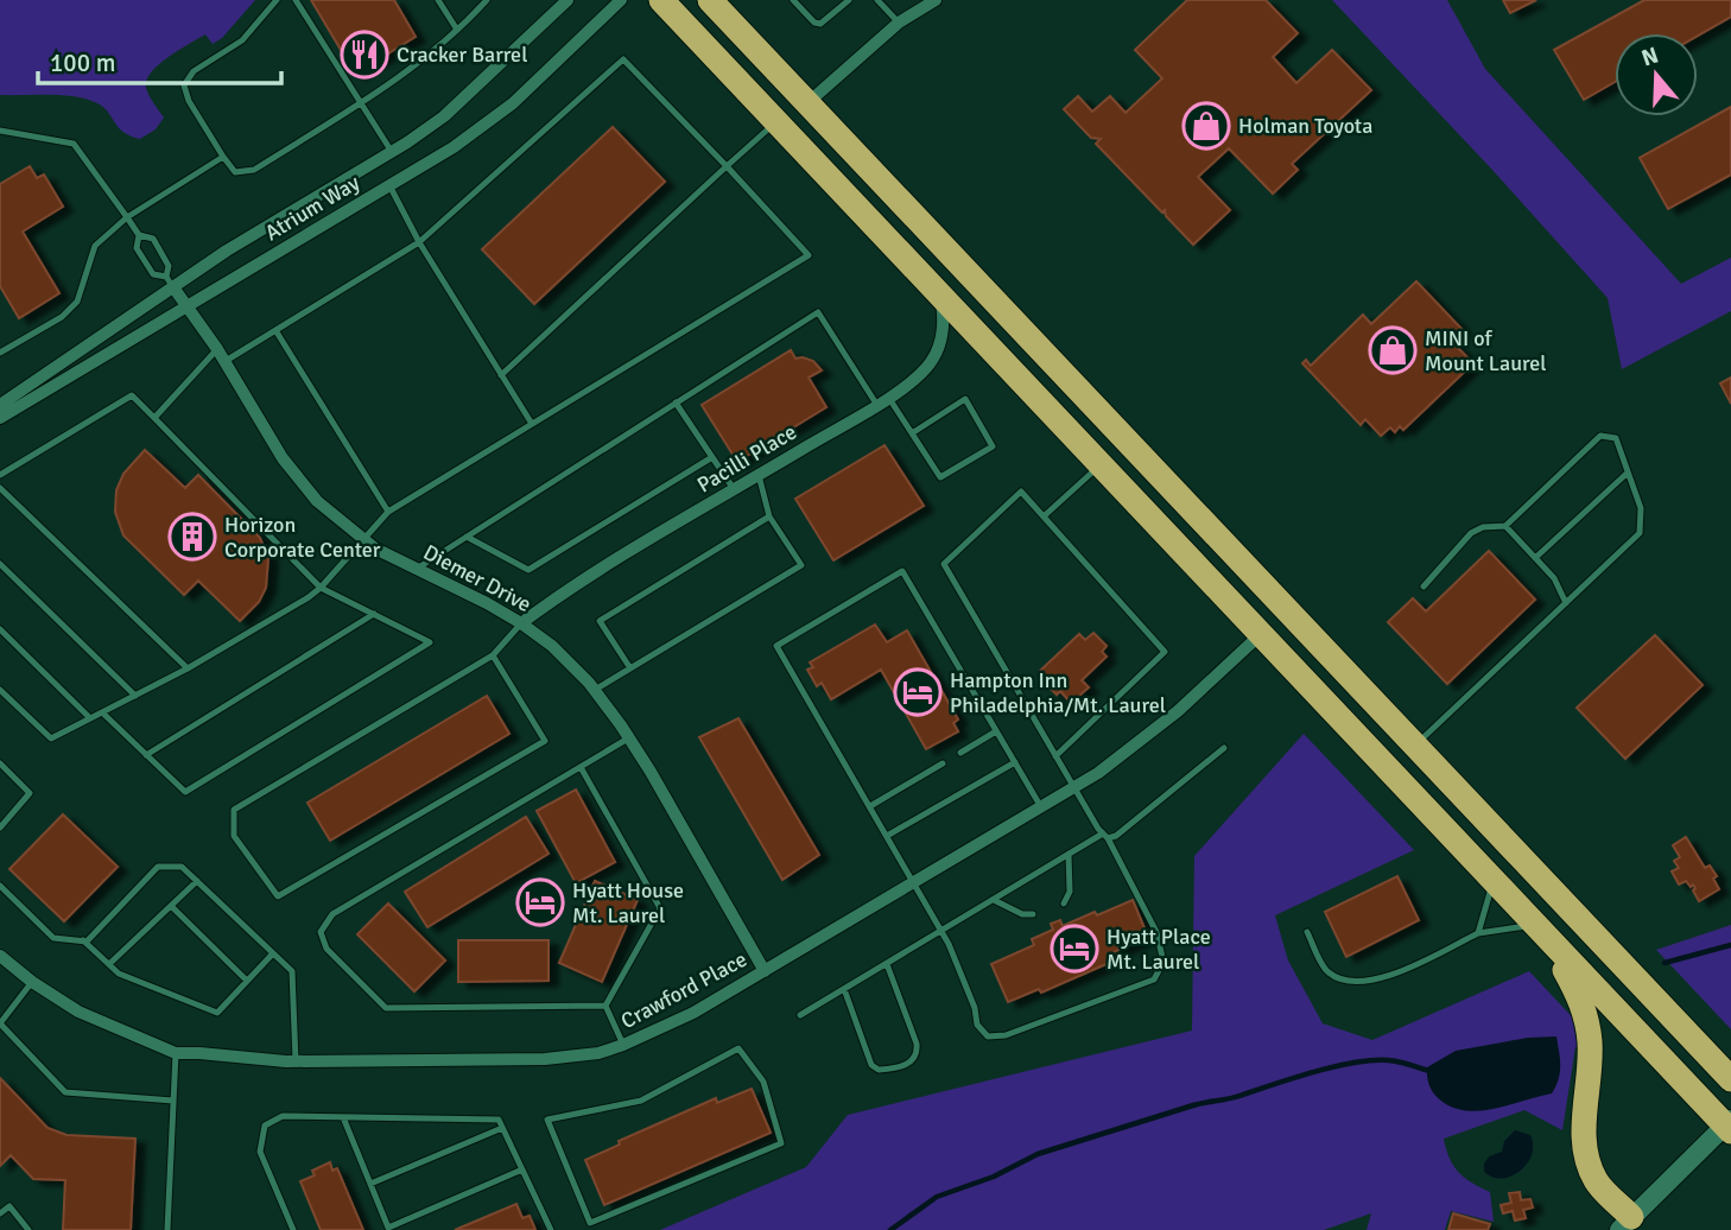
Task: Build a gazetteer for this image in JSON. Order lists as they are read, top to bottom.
{
  "streets": {
    "street": [
      "Atrium Way",
      "Pacilli Place",
      "Diemer Drive",
      "Crawford Place"
    ]
  },
  "crossings": [
    ["Atrium Way", "Diemer Drive"],
    ["Pacilli Place", "Diemer Drive"],
    ["Diemer Drive", "Crawford Place"]
  ],
  "places": {
    "restaurant": ["Cracker Barrel"],
    "shop": ["Holman Toyota", "MINI of Mount Laurel"],
    "building": ["Horizon Corporate Center"],
    "hotel": ["Hampton Inn Philadelphia/Mt. Laurel", "Hyatt House Mt. Laurel", "Hyatt Place Mt. Laurel"]
  },
  "scale_bar": "100 m",
  "north": "top"
}
